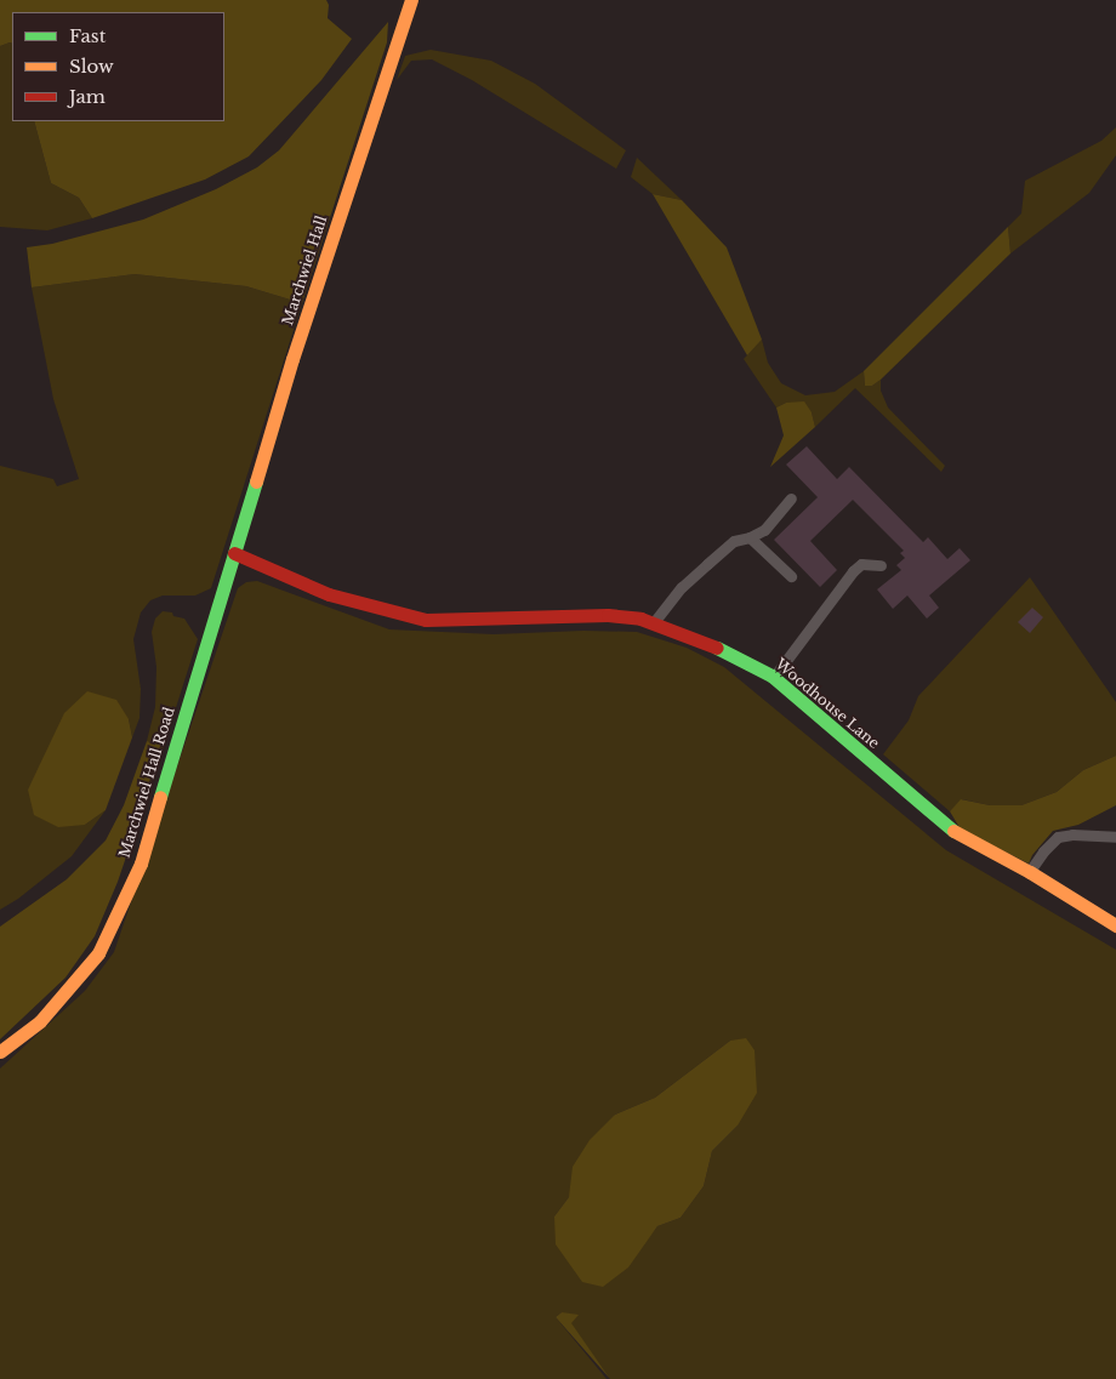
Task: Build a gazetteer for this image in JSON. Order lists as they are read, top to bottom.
{
  "streets": {
    "street": ["Marchwiel Hall", "Woodhouse Lane", "Marchwiel Hall Road"]
  },
  "crossings": [
    ["Marchwiel Hall", "Woodhouse Lane"],
    ["Marchwiel Hall", "Marchwiel Hall Road"],
    ["Woodhouse Lane", "Marchwiel Hall Road"]
  ],
  "legend": ["Fast", "Slow", "Jam"]
}
